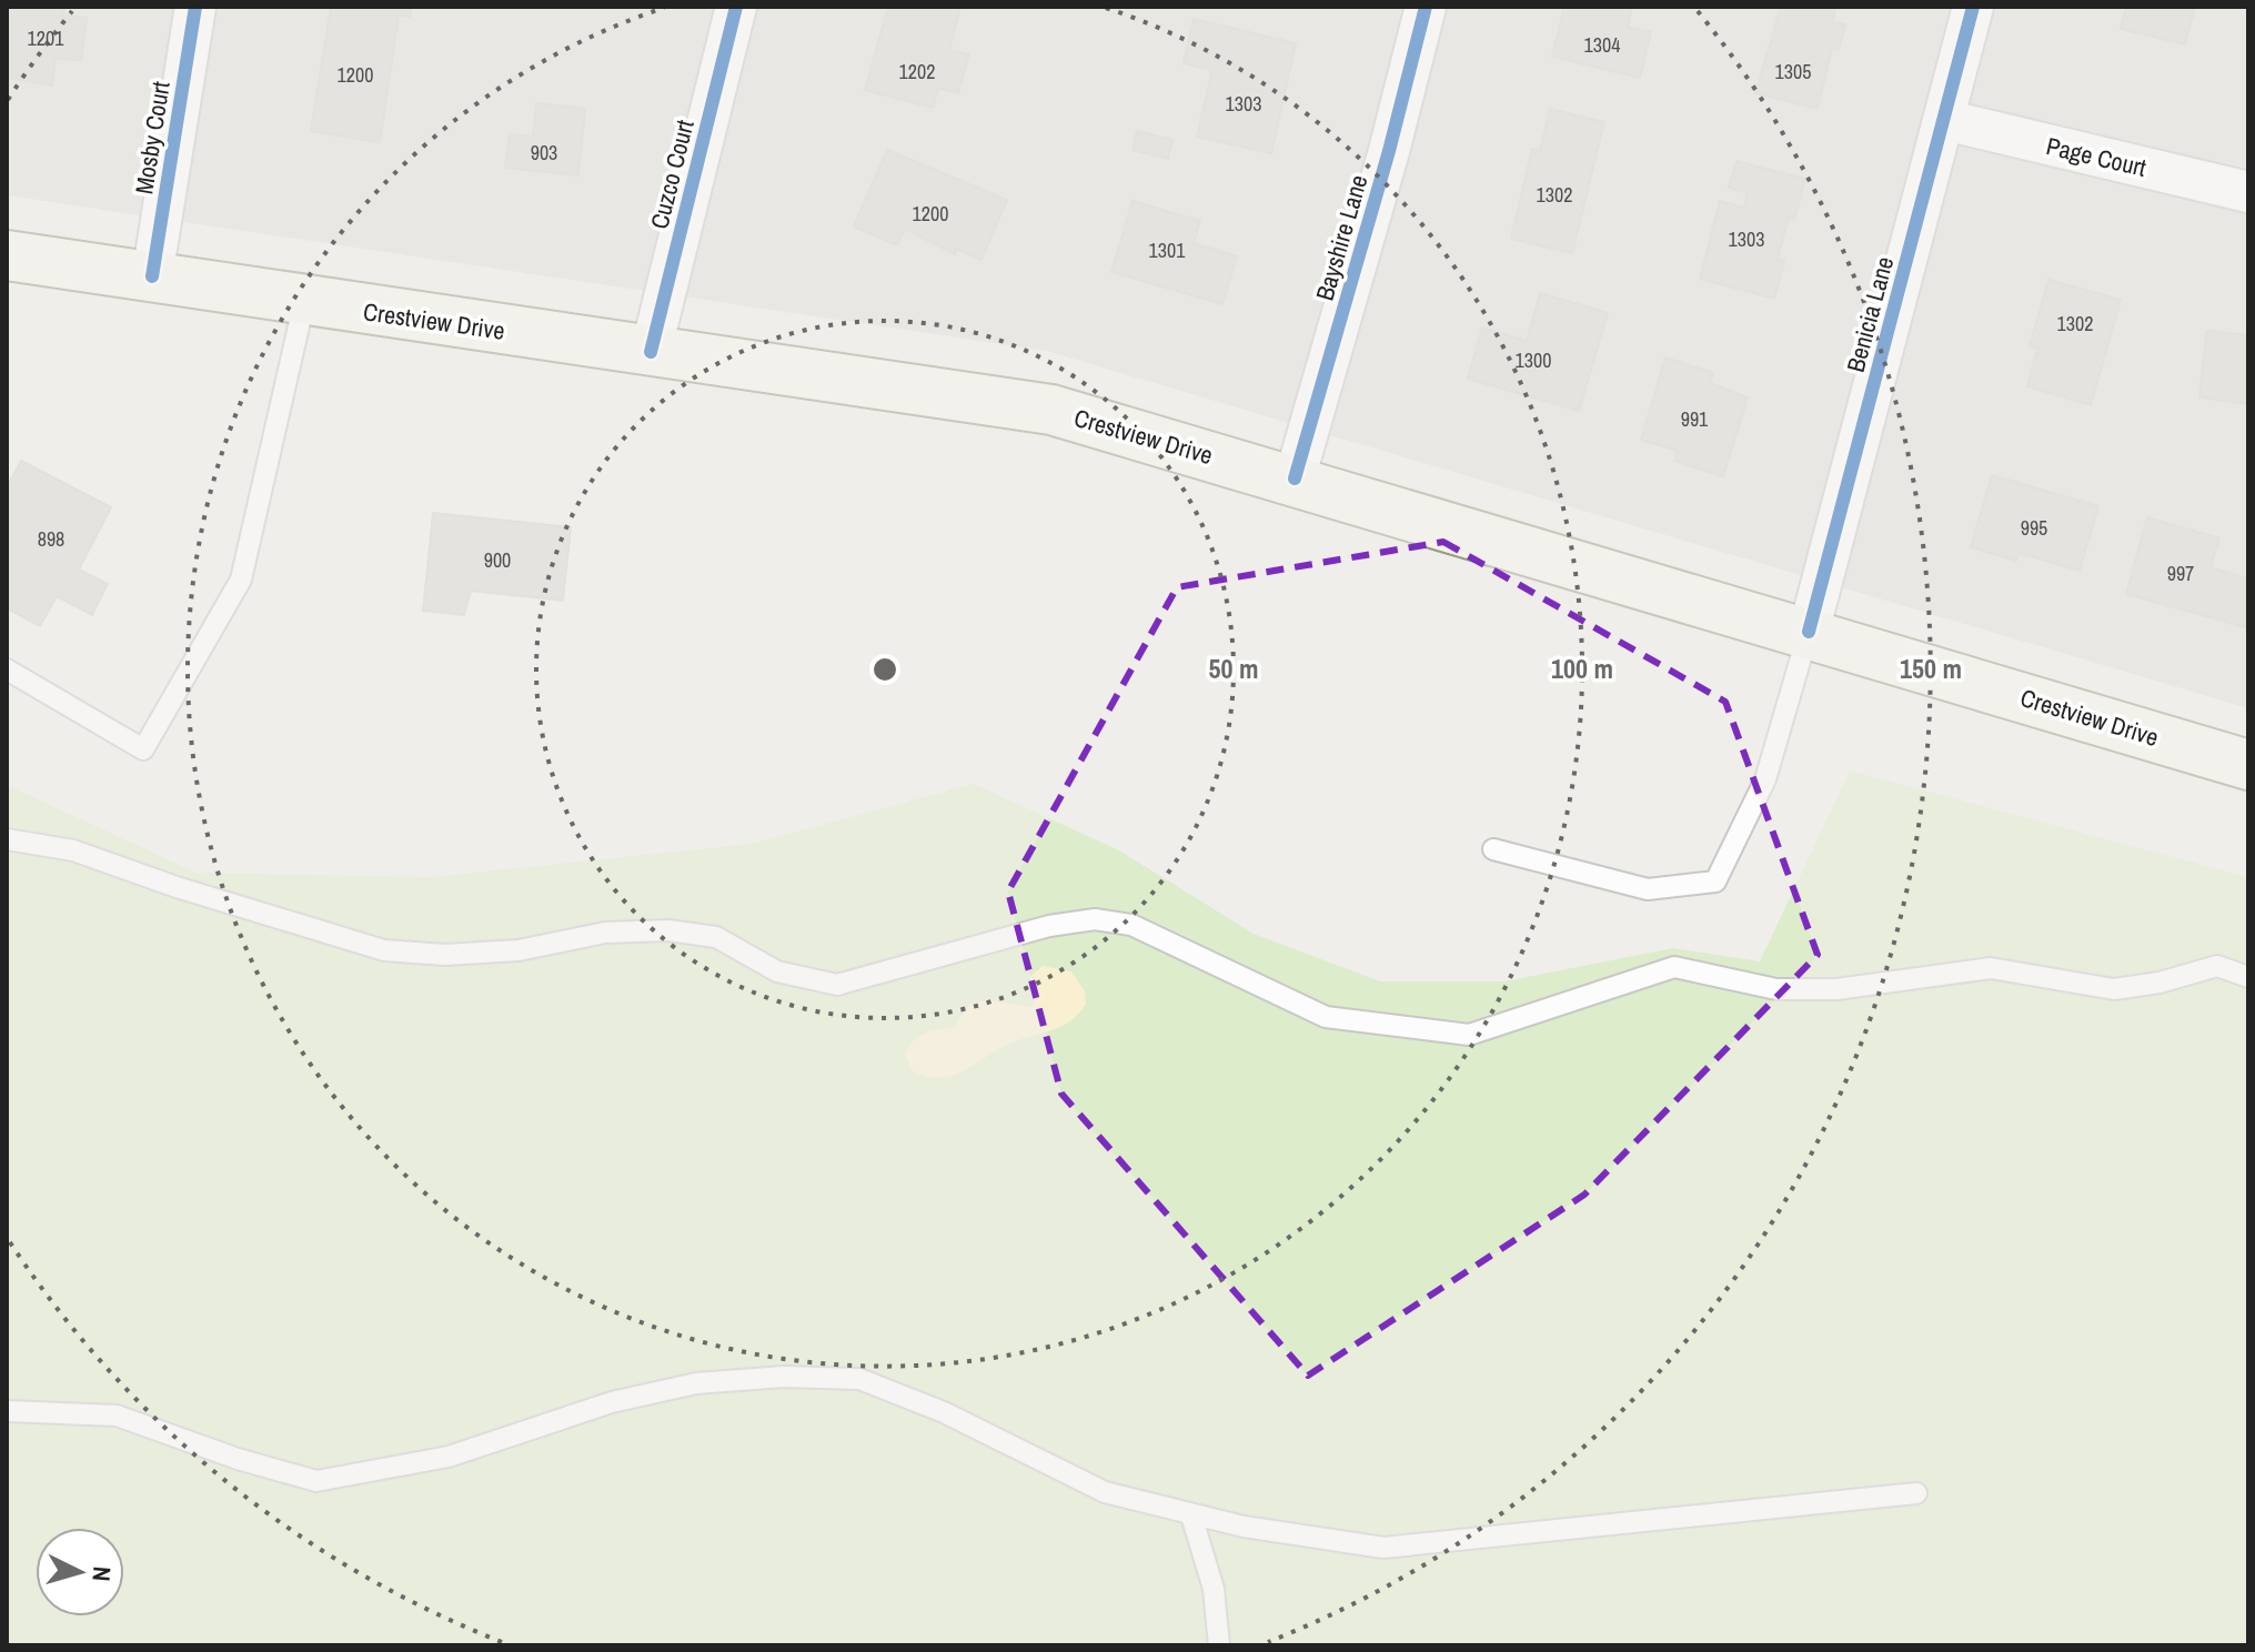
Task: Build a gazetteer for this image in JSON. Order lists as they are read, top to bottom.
{
  "streets": {
    "main road": ["Crestview Drive"],
    "street": [
      "Mosby Court",
      "Page Court",
      "Cuzco Court",
      "Bayshire Lane",
      "Benicia Lane"
    ]
  },
  "crossings": [
    ["Mosby Court", "Crestview Drive"],
    ["Page Court", "Benicia Lane"],
    ["Cuzco Court", "Crestview Drive"],
    ["Bayshire Lane", "Crestview Drive"],
    ["Benicia Lane", "Crestview Drive"]
  ],
  "house_numbers": [
    "1201",
    "1304",
    "1202",
    "1305",
    "1200",
    "1303",
    "903",
    "1302",
    "1200",
    "1303",
    "1301",
    "1302",
    "1300",
    "991",
    "995",
    "898",
    "900",
    "997"
  ],
  "north": "right",
  "rings": ["50 m", "100 m", "150 m"]
}
